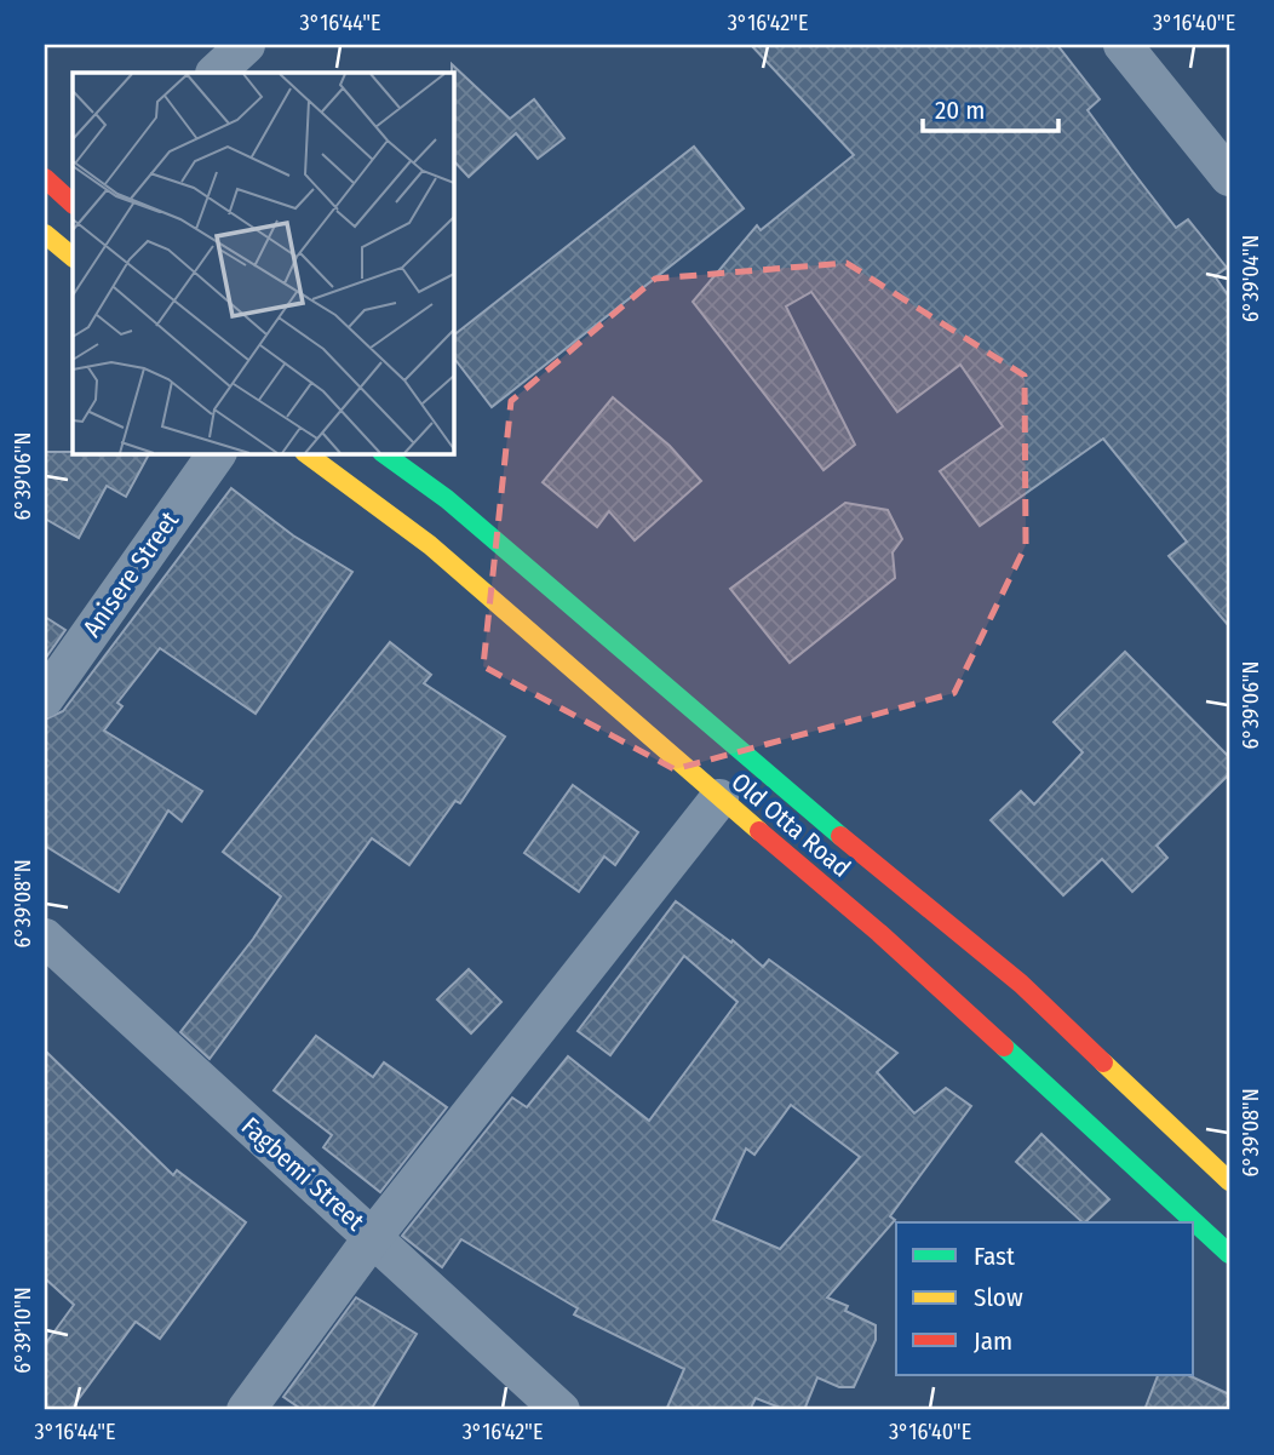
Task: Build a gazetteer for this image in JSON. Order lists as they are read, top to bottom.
{
  "streets": {
    "street": ["Anisere Street", "Old Otta Road", "Fagbemi Street"]
  },
  "legend": ["Fast", "Slow", "Jam"],
  "scale_bar": "20 m",
  "coordinates": [
    "3°16'44\"E",
    "3°16'42\"E",
    "3°16'40\"E",
    "6°39'04\"N",
    "6°39'06\"N",
    "6°39'08\"N",
    "6°39'10\"N"
  ]
}
